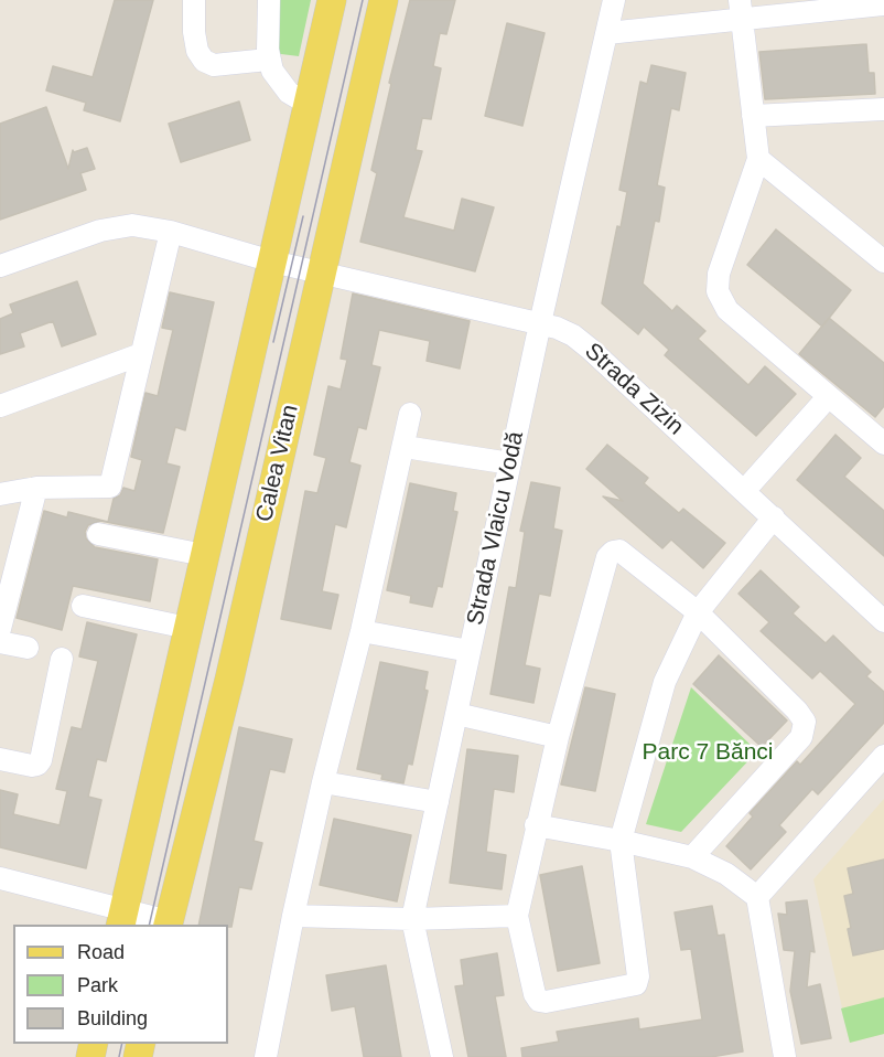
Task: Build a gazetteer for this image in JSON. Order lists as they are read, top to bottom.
{
  "streets": {
    "main road": ["Calea Vitan"],
    "street": ["Strada Zizin", "Strada Vlaicu Vodă"]
  },
  "crossings": [
    ["Strada Zizin", "Calea Vitan"],
    ["Strada Zizin", "Strada Vlaicu Vodă"]
  ],
  "parks": ["Parc 7 Bănci"],
  "legend": ["Road", "Park", "Building"]
}
